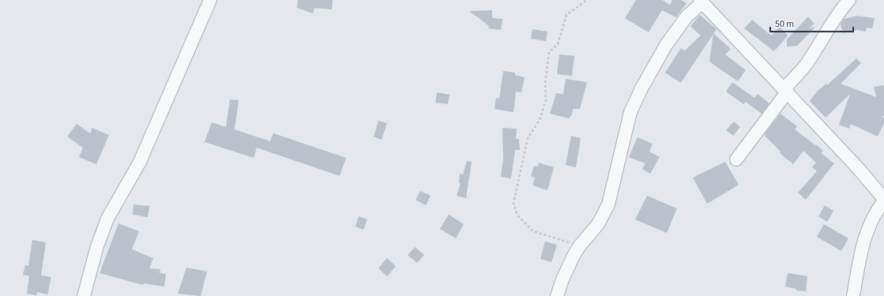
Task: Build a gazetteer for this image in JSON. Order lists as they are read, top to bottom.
{
  "scale_bar": "50 m"
}
